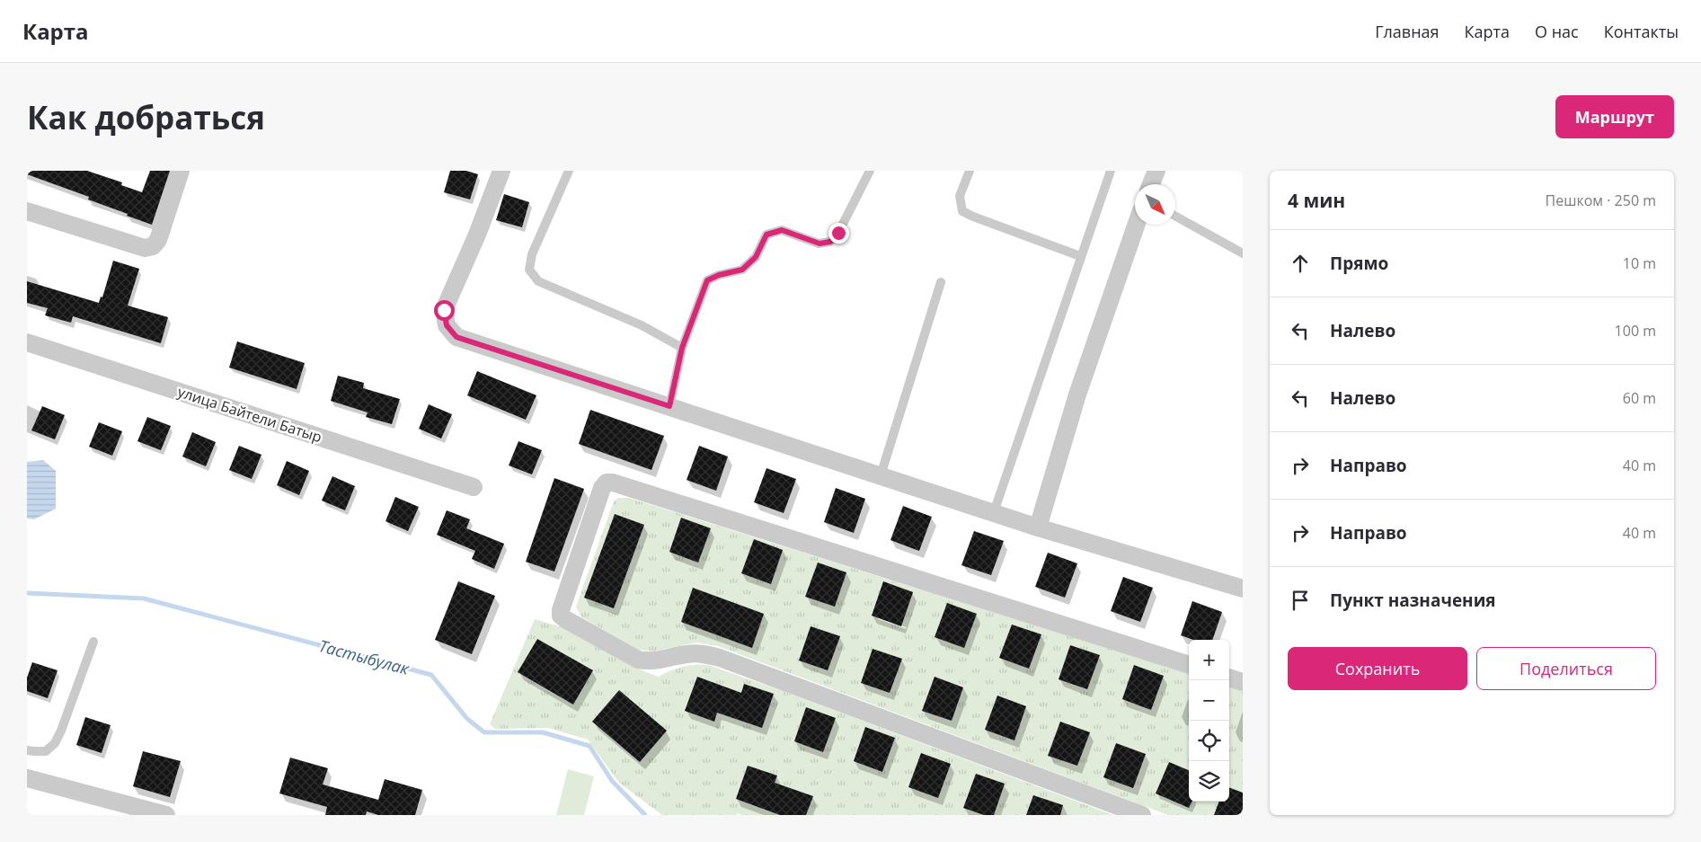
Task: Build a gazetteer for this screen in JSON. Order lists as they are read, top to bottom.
{
  "streets": {
    "street": ["улица Байтели Батыр"]
  },
  "water": ["Тастыбулак"],
  "north": "bottom right",
  "page": {
    "header": "Карта",
    "nav": [
      "Главная",
      "Карта",
      "О нас",
      "Контакты"
    ],
    "buttons": [
      "Маршрут",
      ["Сохранить", "Поделиться"]
    ],
    "title": "Как добраться",
    "heading": ["4 мин", "Пешком · 250 m"],
    "list": [
      ["Прямо", "10 m"],
      ["Налево", "100 m"],
      ["Налево", "60 m"],
      ["Направо", "40 m"],
      ["Направо", "40 m"],
      "Пункт назначения"
    ],
    "map_buttons": ["+", "−"]
  }
}
